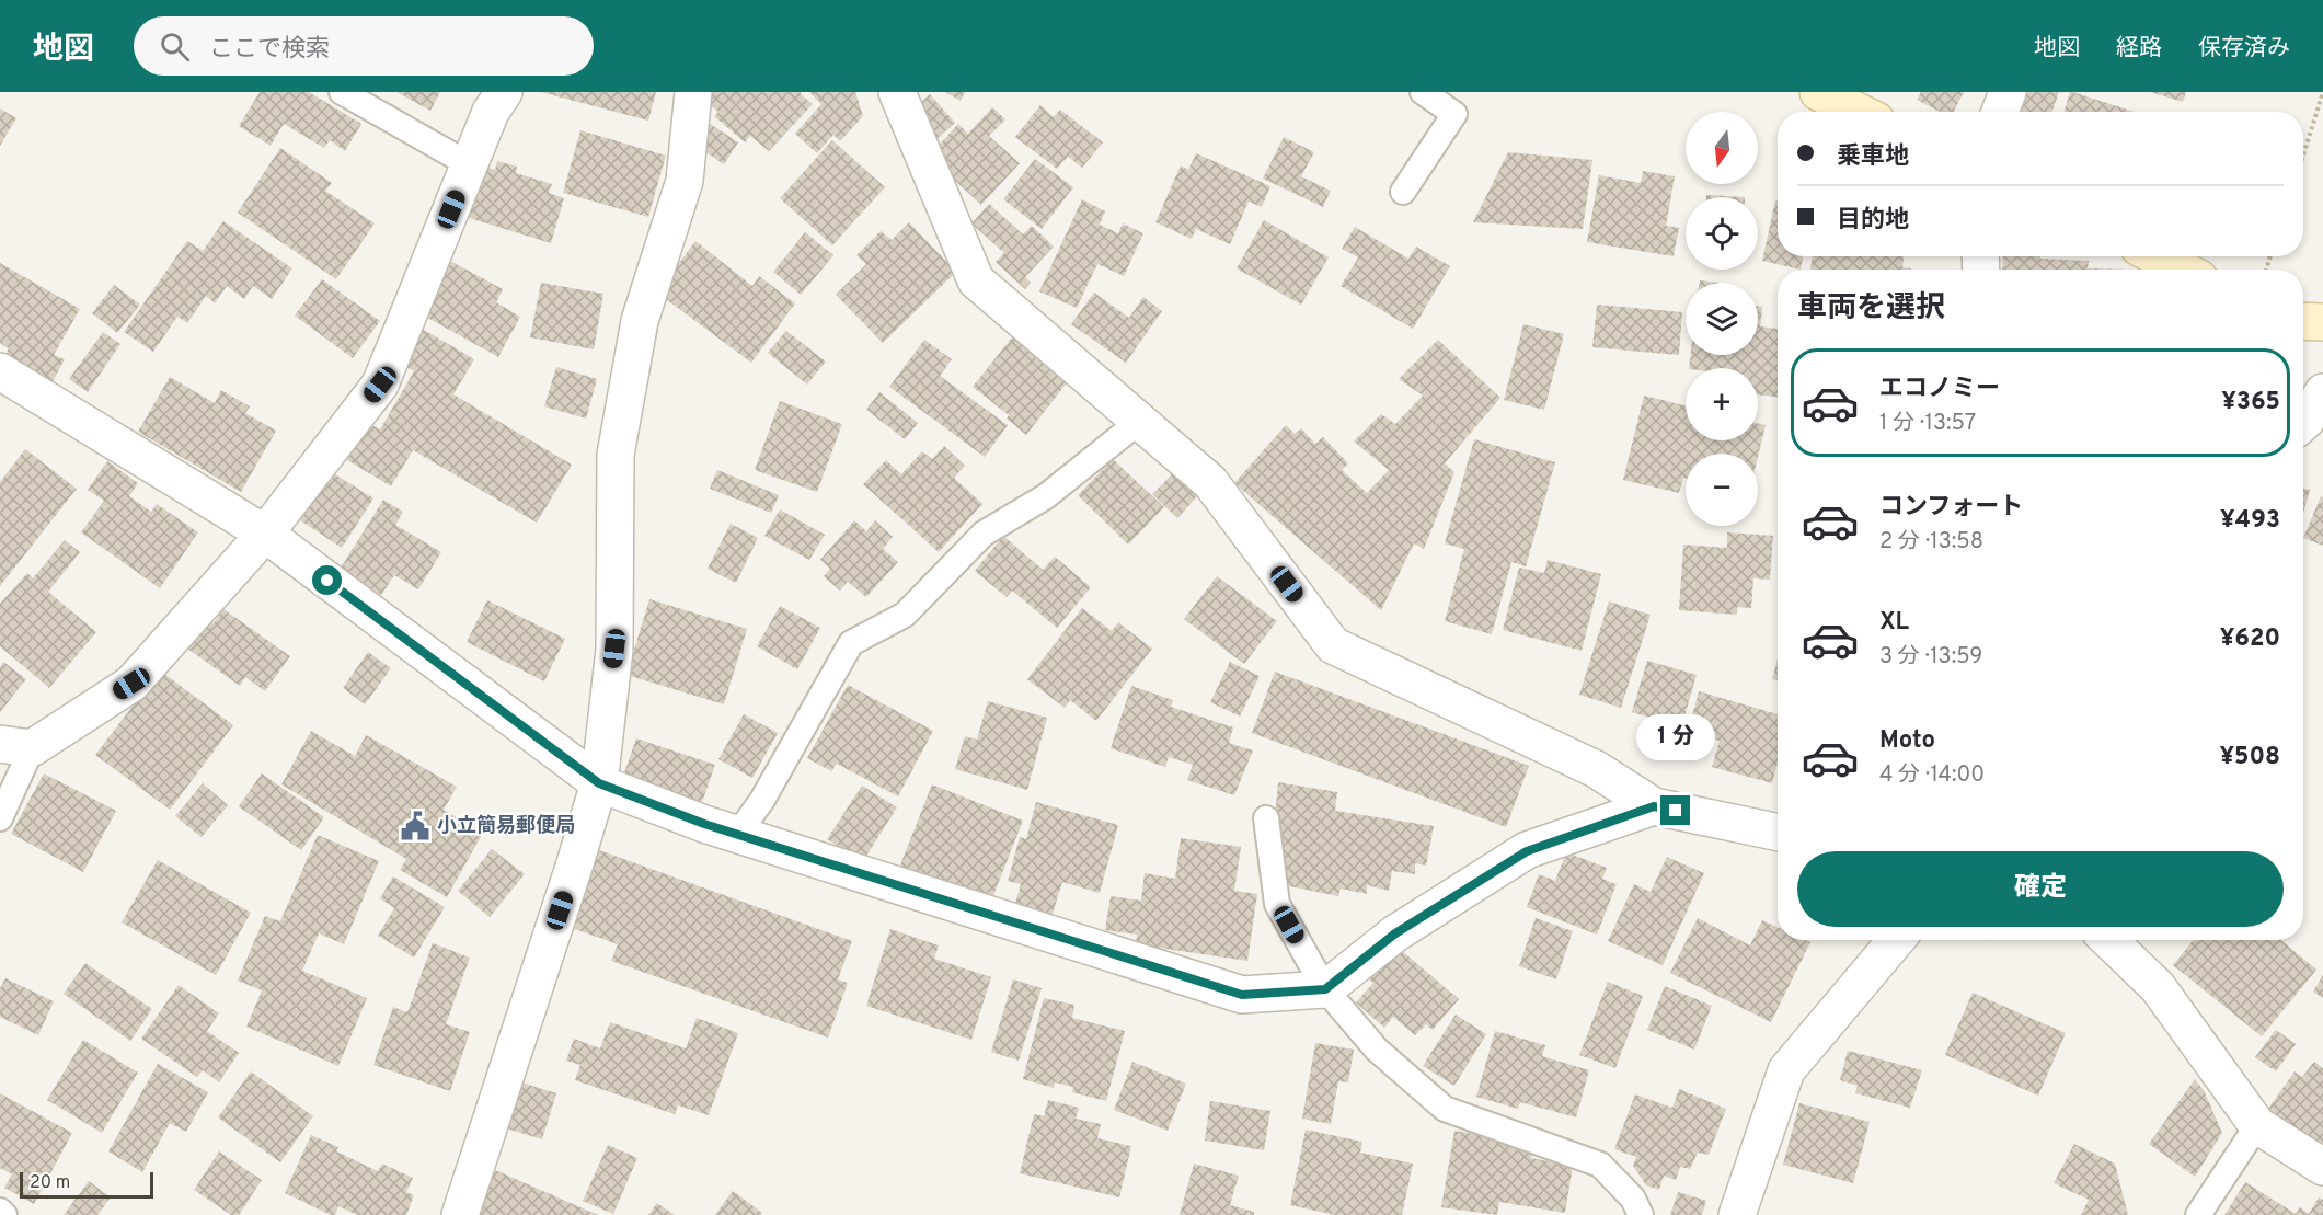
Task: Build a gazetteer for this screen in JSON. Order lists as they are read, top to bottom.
{
  "places": {
    "public building": ["小立簡易郵便局"]
  },
  "scale_bar": "20 m",
  "north": "bottom",
  "page": {
    "header": "地図",
    "search": "ここで検索",
    "nav": ["地図", "経路", "保存済み"],
    "map_buttons": ["+", "−"],
    "banner": ["乗車地", "目的地"],
    "heading": "車両を選択",
    "list": [
      {
        "name": "エコノミー",
        "note": "1 分 · 13:57",
        "value": "¥365"
      },
      {
        "name": "コンフォート",
        "note": "2 分 · 13:58",
        "value": "¥493"
      },
      {
        "name": "XL",
        "note": "3 分 · 13:59",
        "value": "¥620"
      },
      {
        "name": "Moto",
        "note": "4 分 · 14:00",
        "value": "¥508"
      }
    ],
    "bubble": "1 分",
    "buttons": "確定",
    "scale": "20 m"
  }
}
